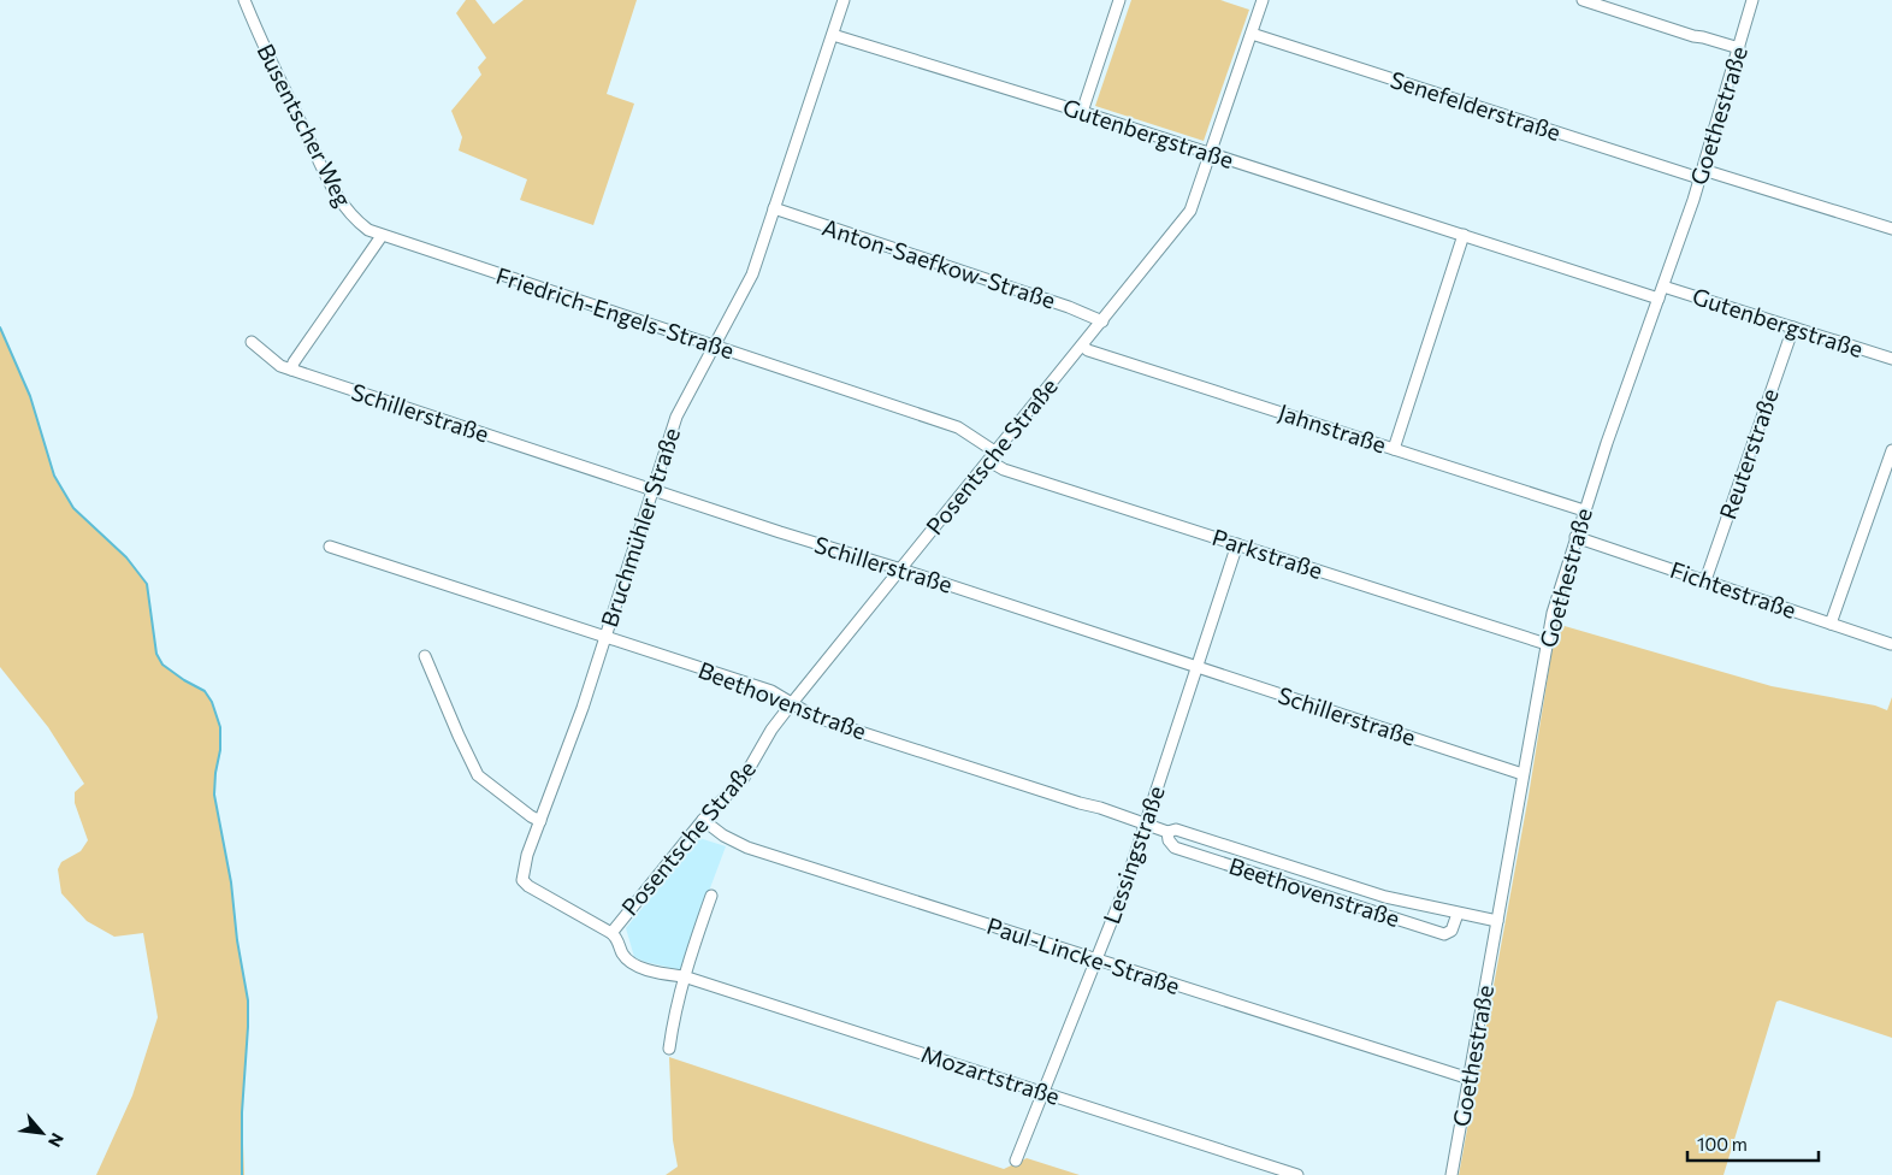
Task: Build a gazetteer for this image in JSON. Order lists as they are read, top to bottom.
{
  "streets": {
    "street": [
      "Senefelderstraße",
      "Goethestraße",
      "Busentscher Weg",
      "Gutenbergstraße",
      "Anton-Saefkow-Straße",
      "Friedrich-Engels-Straße",
      "Schillerstraße",
      "Jahnstraße",
      "Reuterstraße",
      "Posentsche Straße",
      "Bruchmühler Straße",
      "Parkstraße",
      "Fichtestraße",
      "Beethovenstraße",
      "Lessingstraße",
      "Paul-Lincke-Straße",
      "Mozartstraße"
    ]
  },
  "crossings": [
    ["Senefelderstraße", "Goethestraße"],
    ["Senefelderstraße", "Posentsche Straße"],
    ["Goethestraße", "Gutenbergstraße"],
    ["Goethestraße", "Schillerstraße"],
    ["Goethestraße", "Jahnstraße"],
    ["Goethestraße", "Parkstraße"],
    ["Goethestraße", "Fichtestraße"],
    ["Goethestraße", "Beethovenstraße"],
    ["Goethestraße", "Paul-Lincke-Straße"],
    ["Busentscher Weg", "Friedrich-Engels-Straße"],
    ["Gutenbergstraße", "Reuterstraße"],
    ["Gutenbergstraße", "Posentsche Straße"],
    ["Gutenbergstraße", "Bruchmühler Straße"],
    ["Anton-Saefkow-Straße", "Posentsche Straße"],
    ["Anton-Saefkow-Straße", "Bruchmühler Straße"],
    ["Friedrich-Engels-Straße", "Posentsche Straße"],
    ["Friedrich-Engels-Straße", "Bruchmühler Straße"],
    ["Friedrich-Engels-Straße", "Parkstraße"],
    ["Schillerstraße", "Posentsche Straße"],
    ["Schillerstraße", "Bruchmühler Straße"],
    ["Schillerstraße", "Lessingstraße"],
    ["Jahnstraße", "Posentsche Straße"],
    ["Reuterstraße", "Fichtestraße"],
    ["Posentsche Straße", "Bruchmühler Straße"],
    ["Posentsche Straße", "Parkstraße"],
    ["Posentsche Straße", "Beethovenstraße"],
    ["Posentsche Straße", "Paul-Lincke-Straße"],
    ["Bruchmühler Straße", "Beethovenstraße"],
    ["Parkstraße", "Lessingstraße"],
    ["Beethovenstraße", "Lessingstraße"],
    ["Lessingstraße", "Paul-Lincke-Straße"],
    ["Lessingstraße", "Mozartstraße"]
  ],
  "scale_bar": "100 m",
  "north": "bottom right"
}
